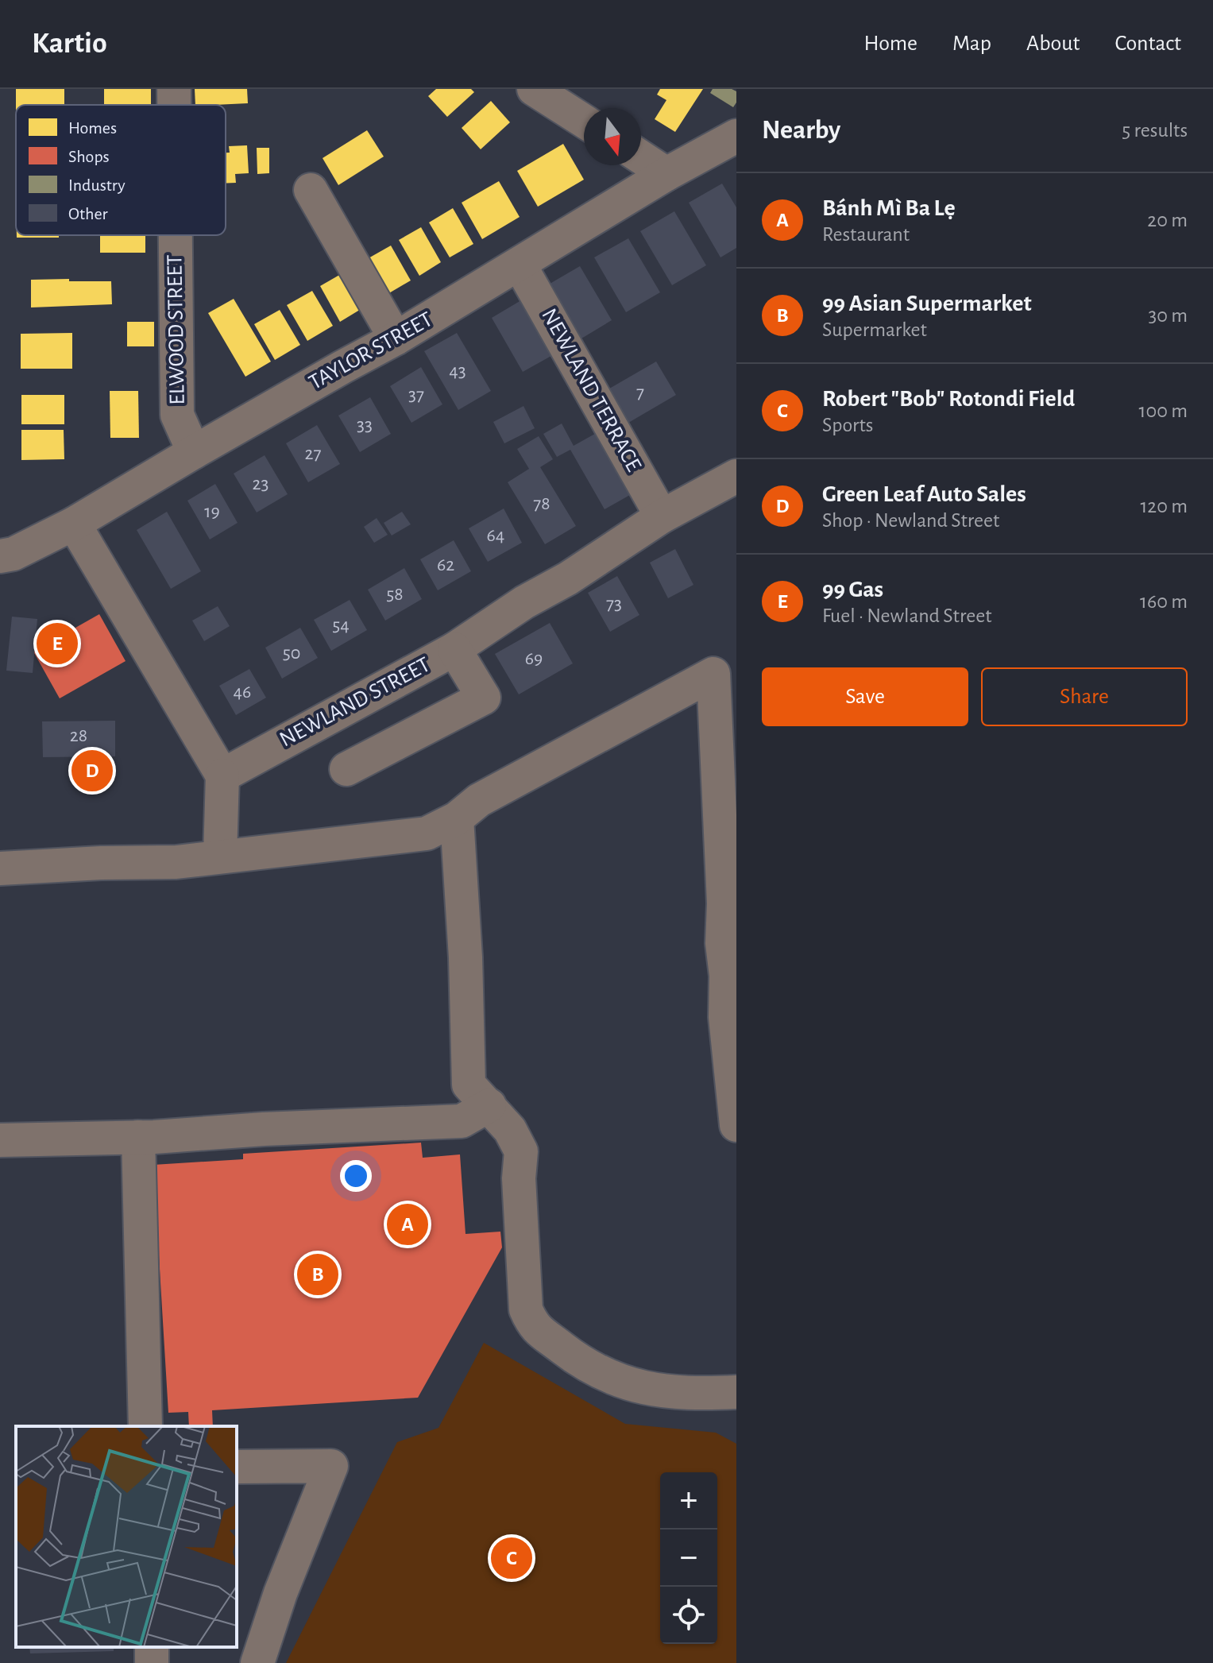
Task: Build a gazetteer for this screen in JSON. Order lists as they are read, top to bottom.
{
  "streets": {
    "street": [
      "ELWOOD STREET",
      "TAYLOR STREET",
      "NEWLAND TERRACE",
      "NEWLAND STREET"
    ]
  },
  "crossings": [
    ["ELWOOD STREET", "TAYLOR STREET"],
    ["TAYLOR STREET", "NEWLAND TERRACE"],
    ["NEWLAND TERRACE", "NEWLAND STREET"]
  ],
  "house_numbers": [
    "43",
    "7",
    "37",
    "33",
    "27",
    "23",
    "78",
    "19",
    "64",
    "62",
    "58",
    "73",
    "54",
    "50",
    "69",
    "46",
    "28"
  ],
  "legend": [
    "Homes",
    "Shops",
    "Industry",
    "Other"
  ],
  "north": "bottom",
  "page": {
    "header": "Kartio",
    "nav": [
      "Home",
      "Map",
      "About",
      "Contact"
    ],
    "heading": ["Nearby", "5 results"],
    "list": [
      {
        "mark": "A",
        "name": "Bánh Mì Ba Lẹ",
        "note": "Restaurant",
        "value": "20 m"
      },
      {
        "mark": "B",
        "name": "99 Asian Supermarket",
        "note": "Supermarket",
        "value": "30 m"
      },
      {
        "mark": "C",
        "name": "Robert \"Bob\" Rotondi Field",
        "note": "Sports",
        "value": "100 m"
      },
      {
        "mark": "D",
        "name": "Green Leaf Auto Sales",
        "note": "Shop · Newland Street",
        "value": "120 m"
      },
      {
        "mark": "E",
        "name": "99 Gas",
        "note": "Fuel · Newland Street",
        "value": "160 m"
      }
    ],
    "pins": [
      "E",
      "D",
      "A",
      "B",
      "C"
    ],
    "buttons": ["Save", "Share"],
    "map_buttons": ["+", "−"]
  }
}
